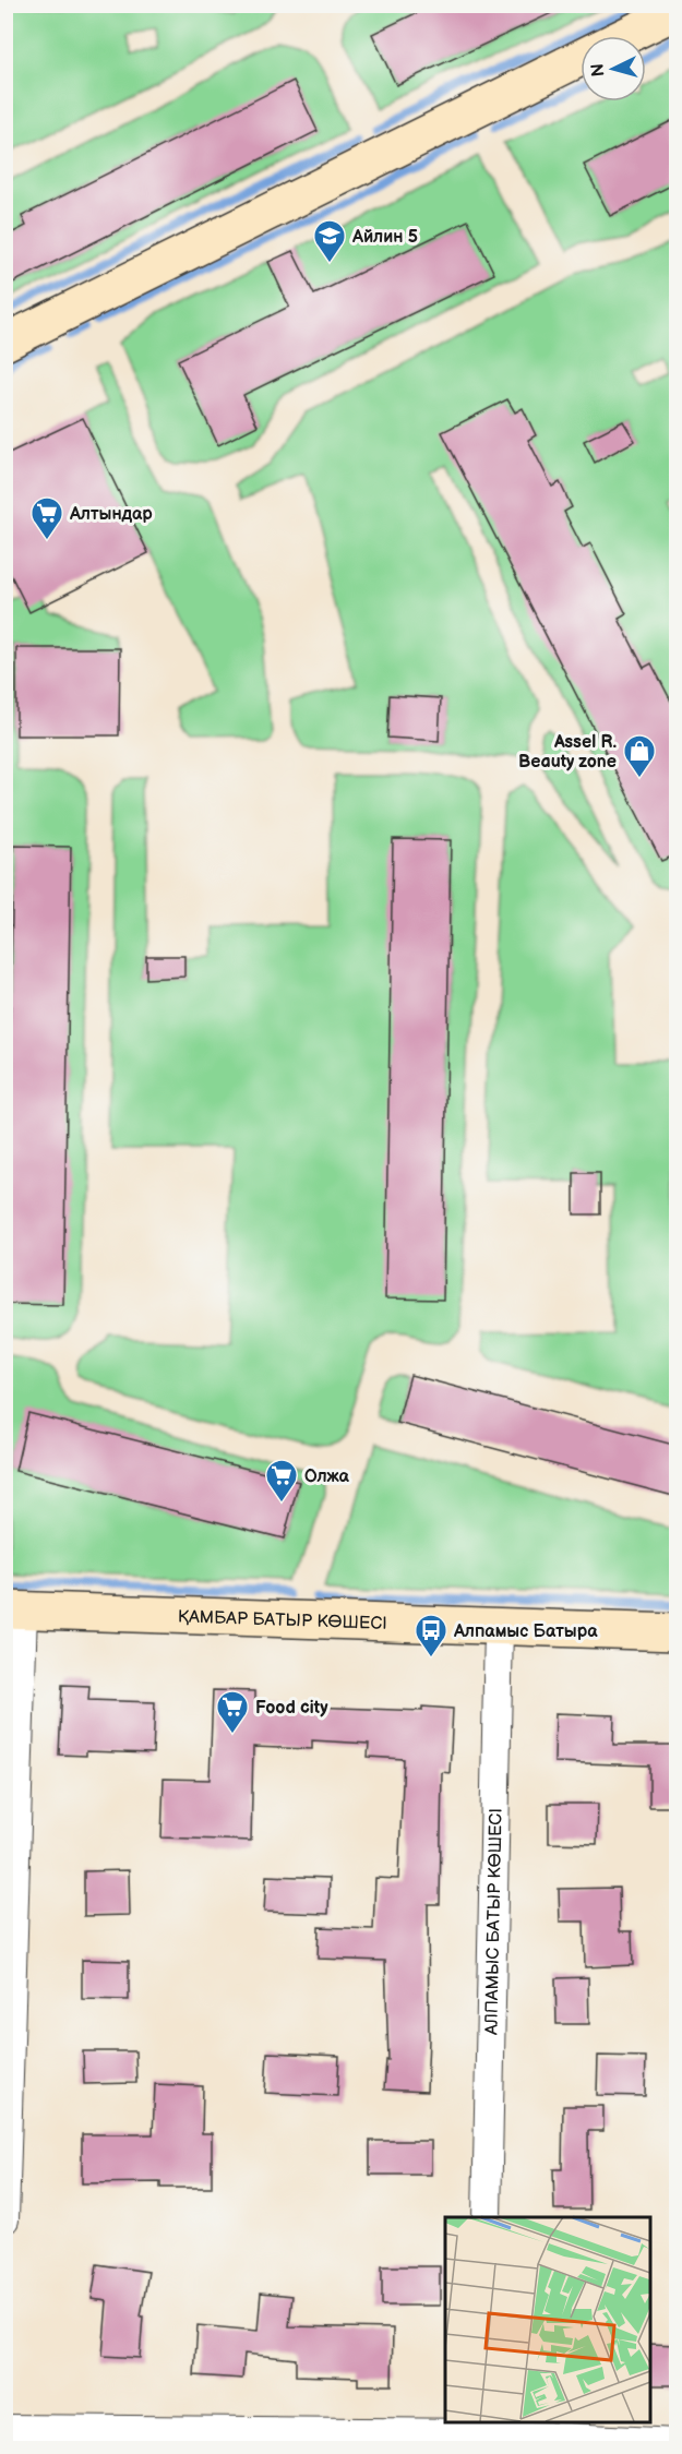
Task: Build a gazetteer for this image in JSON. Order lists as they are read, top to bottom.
{
  "streets": {
    "street": ["ҚАМБАР БАТЫР КӨШЕСІ", "АЛПАМЫС БАТЫР КӨШЕСІ"]
  },
  "crossings": [
    ["ҚАМБАР БАТЫР КӨШЕСІ", "АЛПАМЫС БАТЫР КӨШЕСІ"]
  ],
  "places": {
    "school or university": ["Айлин 5"],
    "supermarket": ["Алтындар", "Олжа", "Food city"],
    "shop": ["Assel R. Beauty zone"],
    "bus stop": ["Алпамыс Батыра"]
  },
  "north": "left"
}
